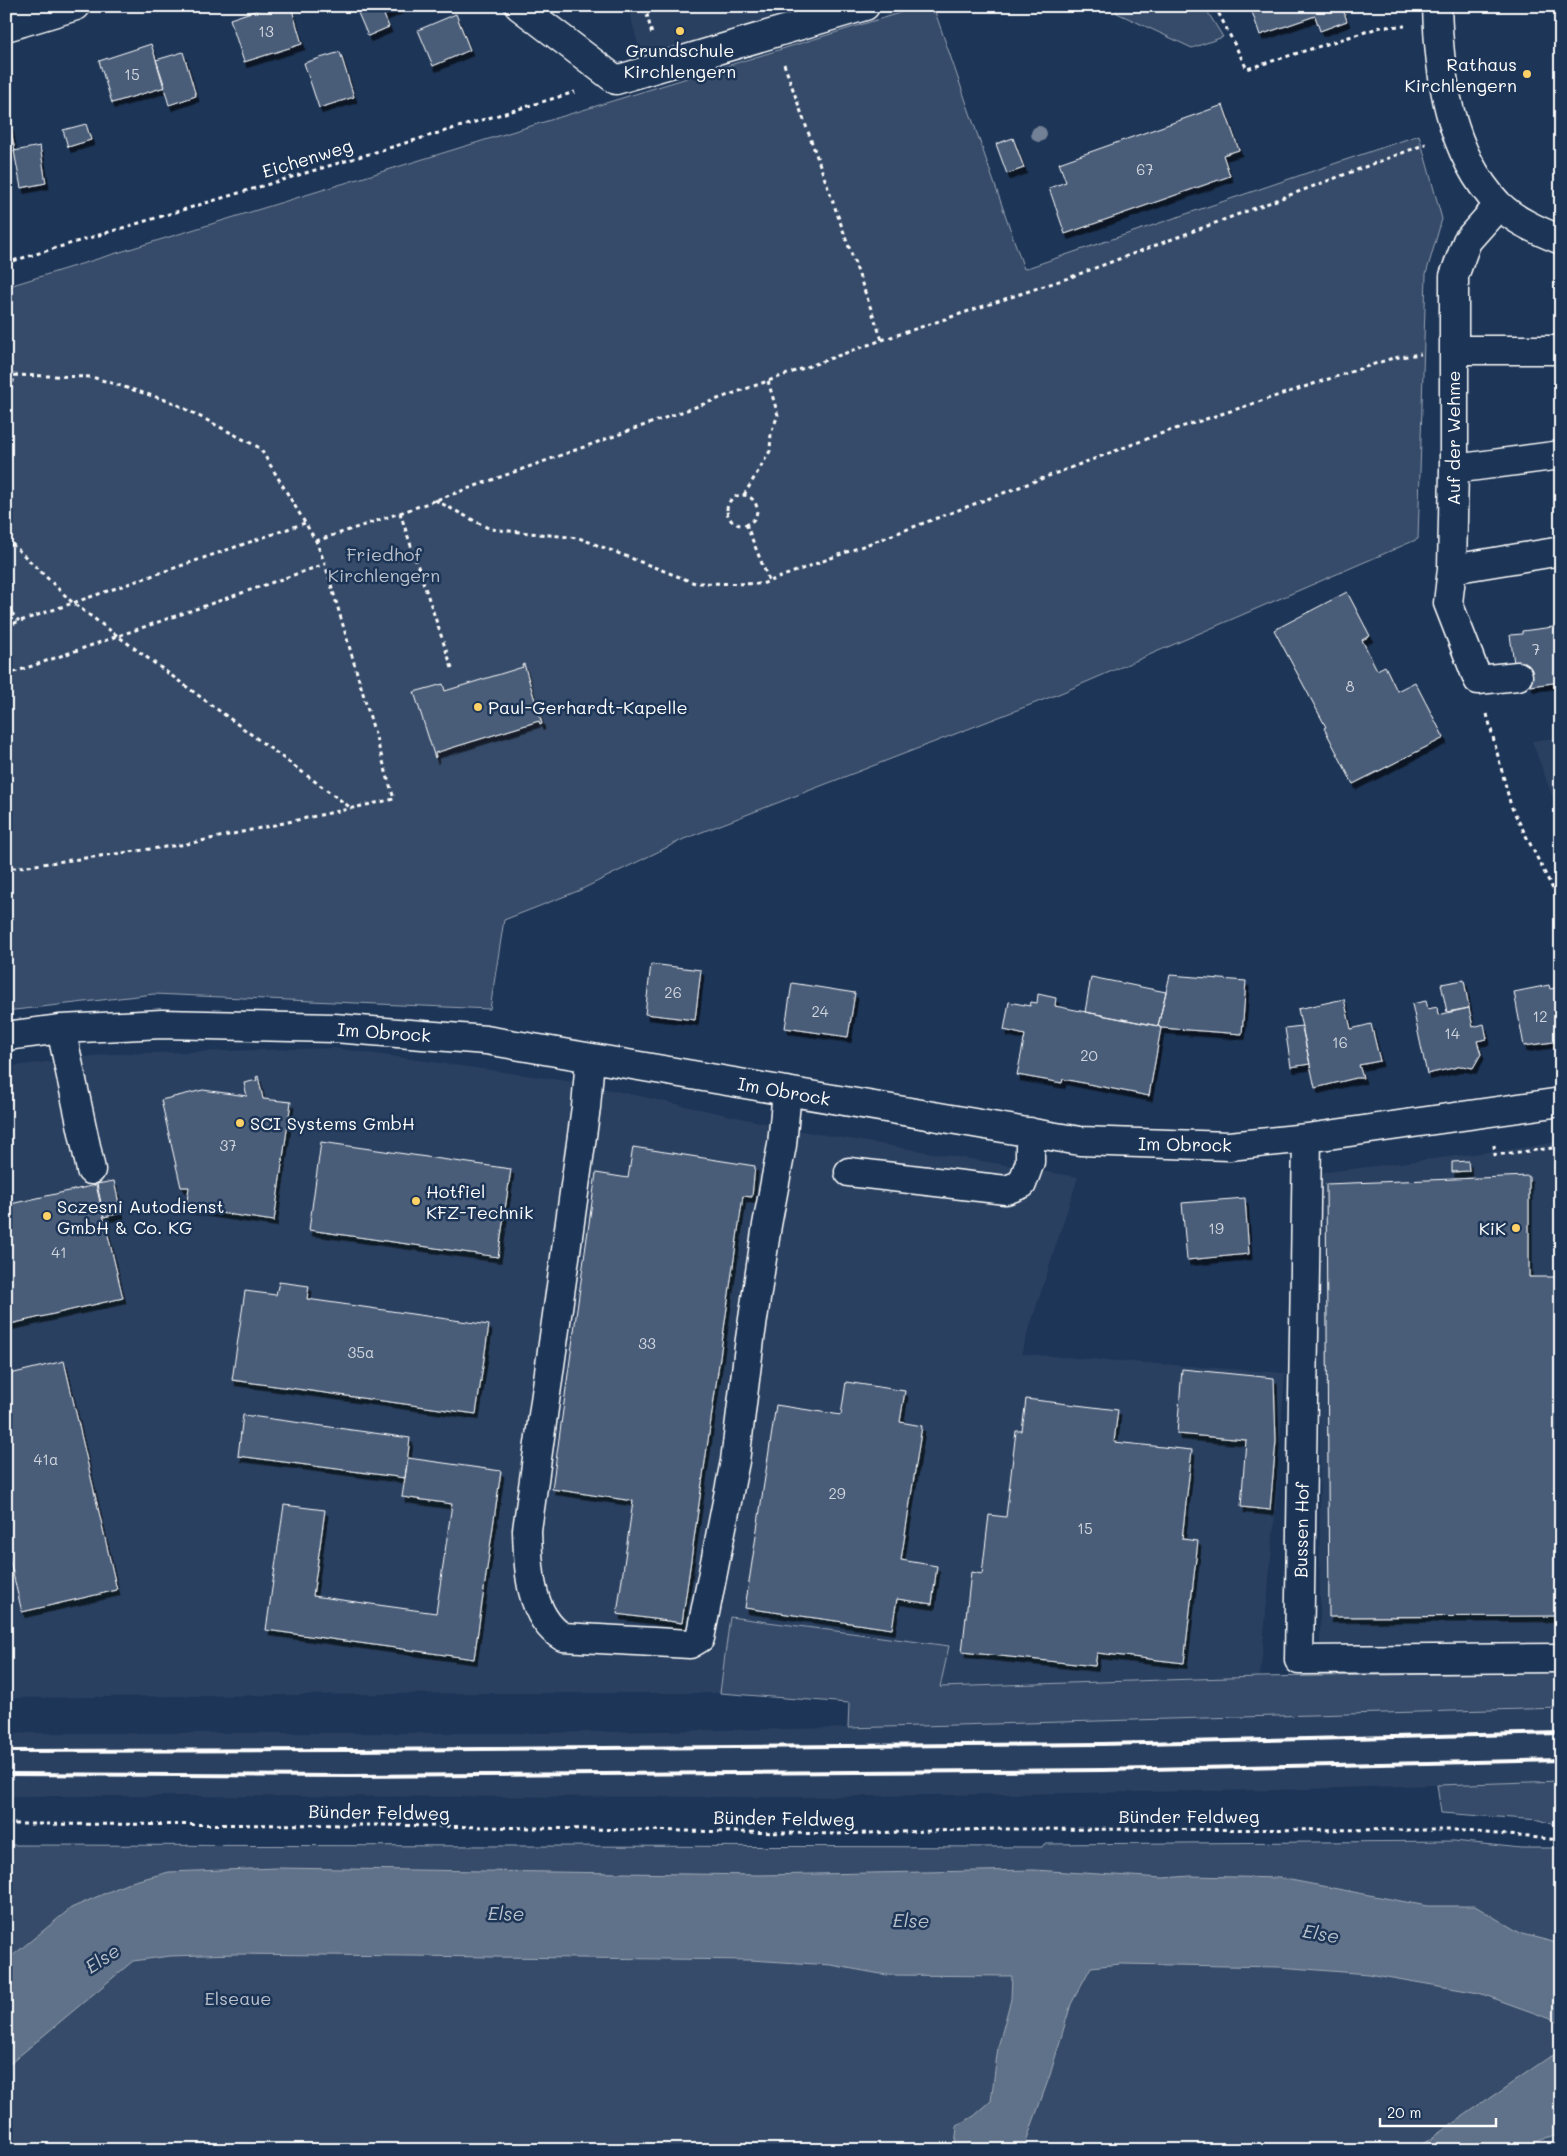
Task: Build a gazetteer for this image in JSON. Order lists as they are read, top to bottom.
{
  "streets": {
    "street": ["Auf der Wehme", "Im Obrock", "Bussen Hof"],
    "path": ["Eichenweg", "Bünder Feldweg"]
  },
  "crossings": [
    ["Im Obrock", "Bussen Hof"]
  ],
  "water": ["Else"],
  "parks": ["Friedhof Kirchlengern", "Elseaue"],
  "places": [
    "Grundschule Kirchlengern",
    "Rathaus Kirchlengern",
    "Paul-Gerhardt-Kapelle",
    "SCI Systems GmbH",
    "Hotfiel KFZ-Technik",
    "Sczesni Autodienst GmbH & Co. KG",
    "KiK"
  ],
  "house_numbers": [
    "13",
    "15",
    "67",
    "7",
    "8",
    "26",
    "24",
    "12",
    "14",
    "16",
    "20",
    "37",
    "19",
    "41",
    "33",
    "35a",
    "41a",
    "29",
    "15"
  ],
  "scale_bar": "20 m"
}
